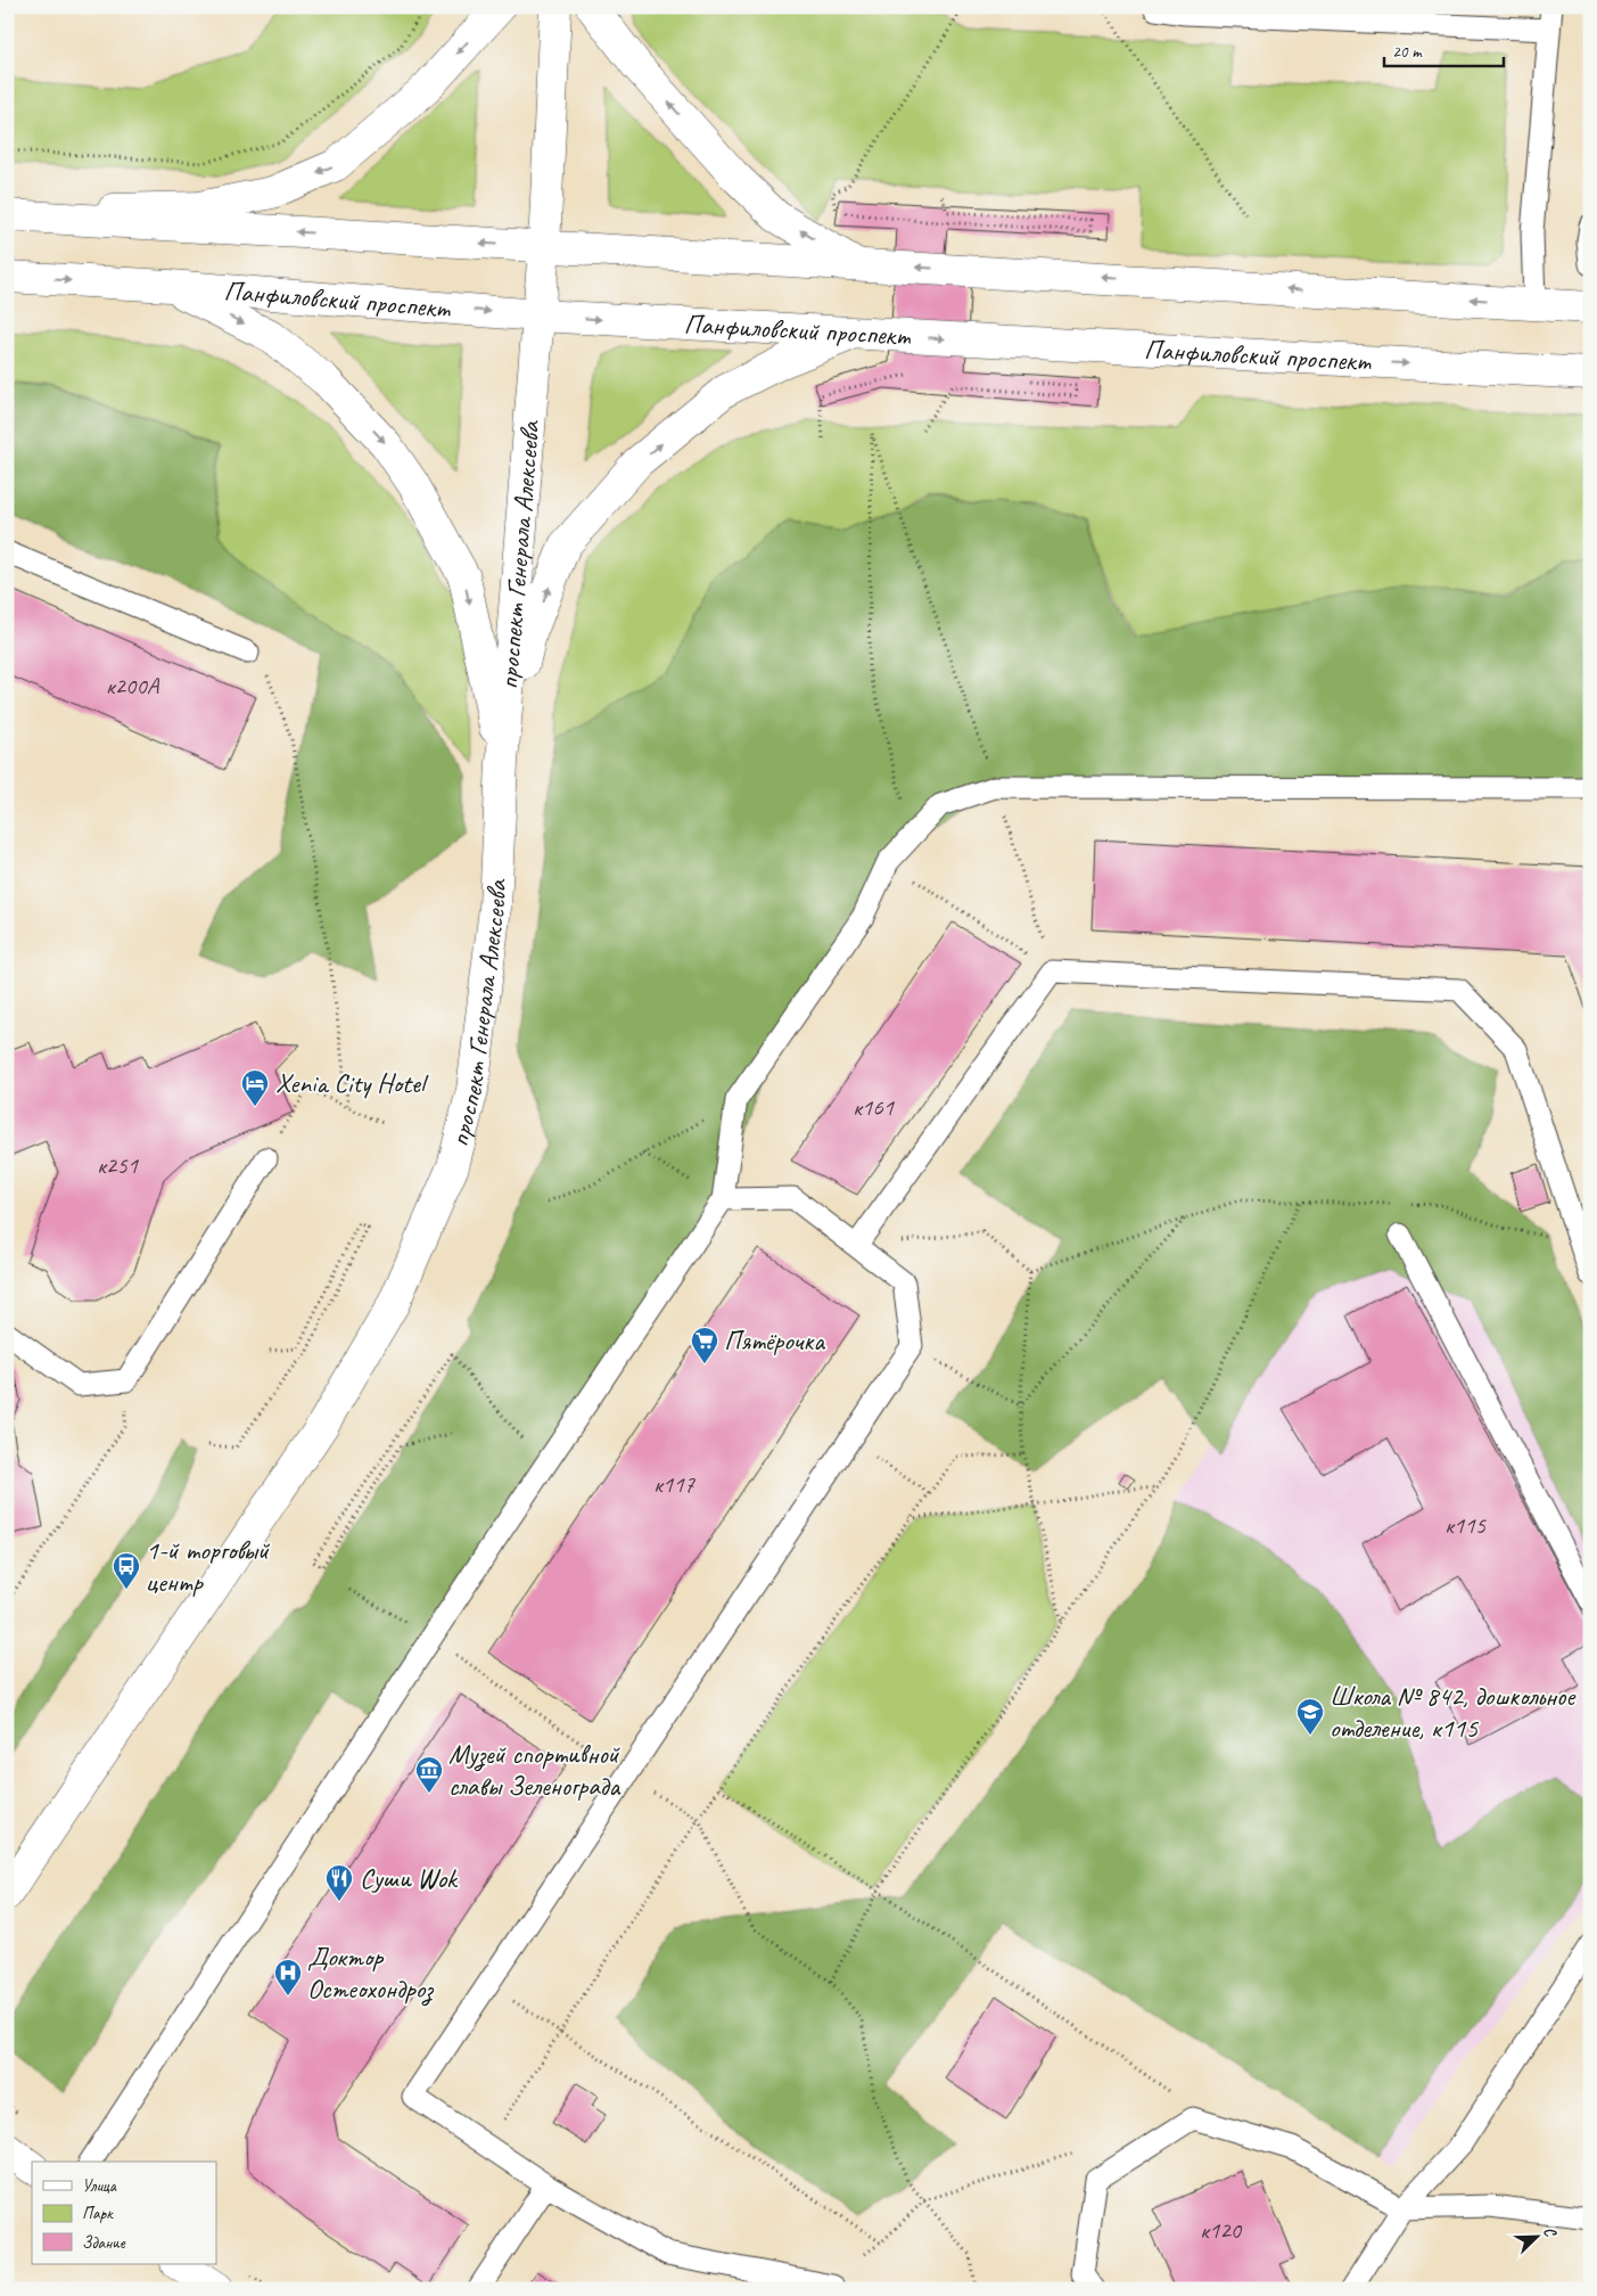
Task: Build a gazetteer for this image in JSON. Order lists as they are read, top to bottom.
{
  "streets": {
    "main road": ["Панфиловский проспект", "проспект Генерала Алексеева"]
  },
  "crossings": [
    ["Панфиловский проспект", "проспект Генерала Алексеева"]
  ],
  "places": {
    "hotel": ["Xenia City Hotel"],
    "supermarket": ["Пятёрочка"],
    "bus stop": ["1-й торговый центр"],
    "school or university": ["Школа № 842, дошкольное отделение, к115"],
    "museum": ["Музей спортивной славы Зеленограда"],
    "restaurant": ["Суши Wok"],
    "hospital": ["Доктор Остеохондроз"]
  },
  "house_numbers": [
    "к200А",
    "к161",
    "к251",
    "к117",
    "к115",
    "к120"
  ],
  "legend": ["Улица", "Парк", "Здание"],
  "scale_bar": "20 m",
  "north": "top right"
}
